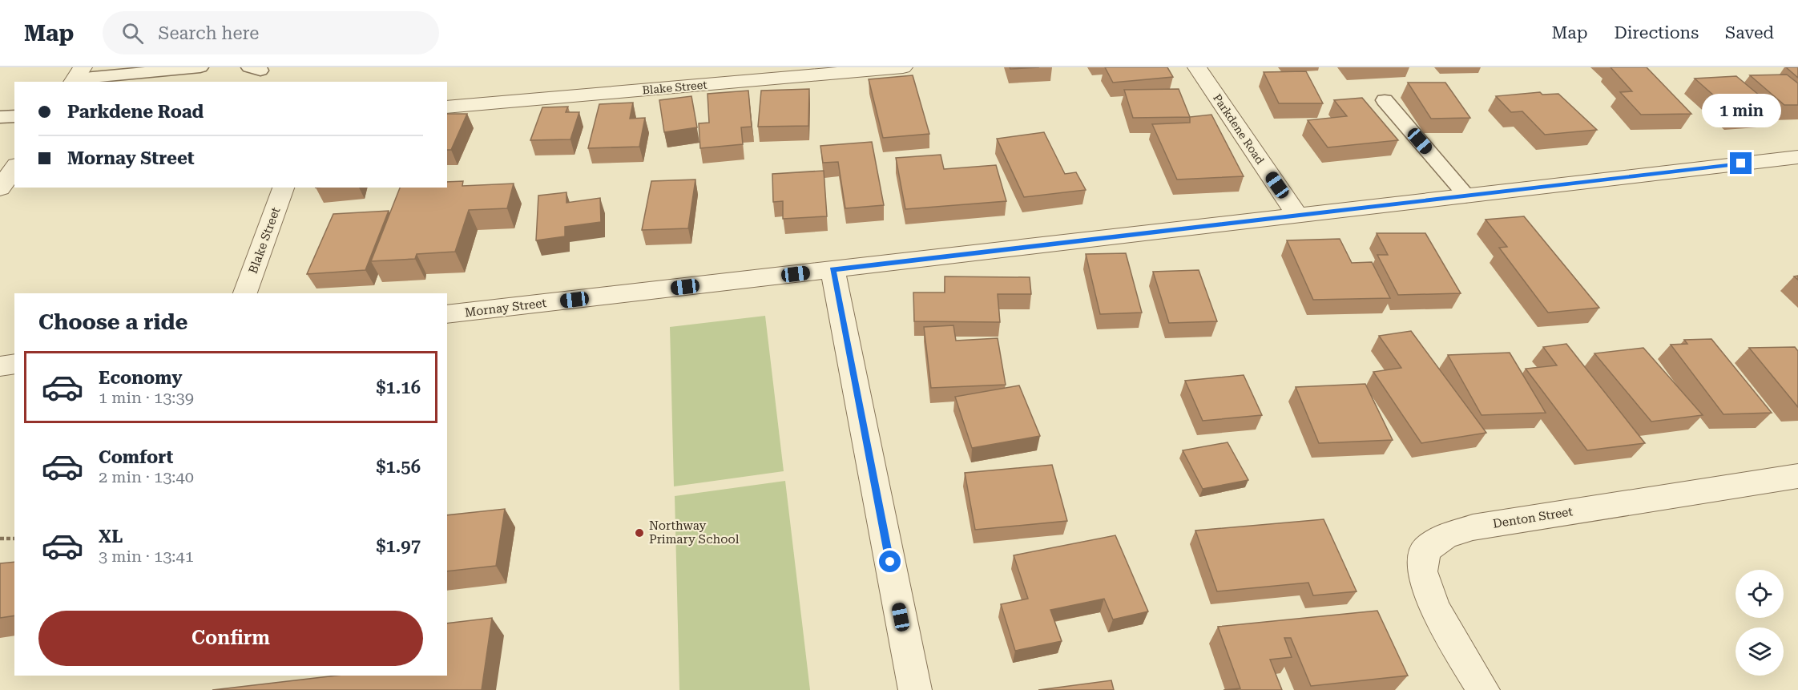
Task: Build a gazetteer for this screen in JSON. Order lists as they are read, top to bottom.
{
  "streets": {
    "street": [
      "Blake Street",
      "Parkdene Road",
      "Mornay Street",
      "Denton Street"
    ]
  },
  "crossings": [
    ["Parkdene Road", "Mornay Street"]
  ],
  "places": ["Northway Primary School"],
  "page": {
    "header": "Map",
    "search": "Search here",
    "nav": ["Map", "Directions", "Saved"],
    "banner": ["Parkdene Road", "Mornay Street"],
    "bubble": "1 min",
    "heading": "Choose a ride",
    "list": [
      {
        "name": "Economy",
        "note": "1 min · 13:39",
        "value": "$1.16"
      },
      {
        "name": "Comfort",
        "note": "2 min · 13:40",
        "value": "$1.56"
      },
      {
        "name": "XL",
        "note": "3 min · 13:41",
        "value": "$1.97"
      }
    ],
    "buttons": "Confirm"
  }
}
